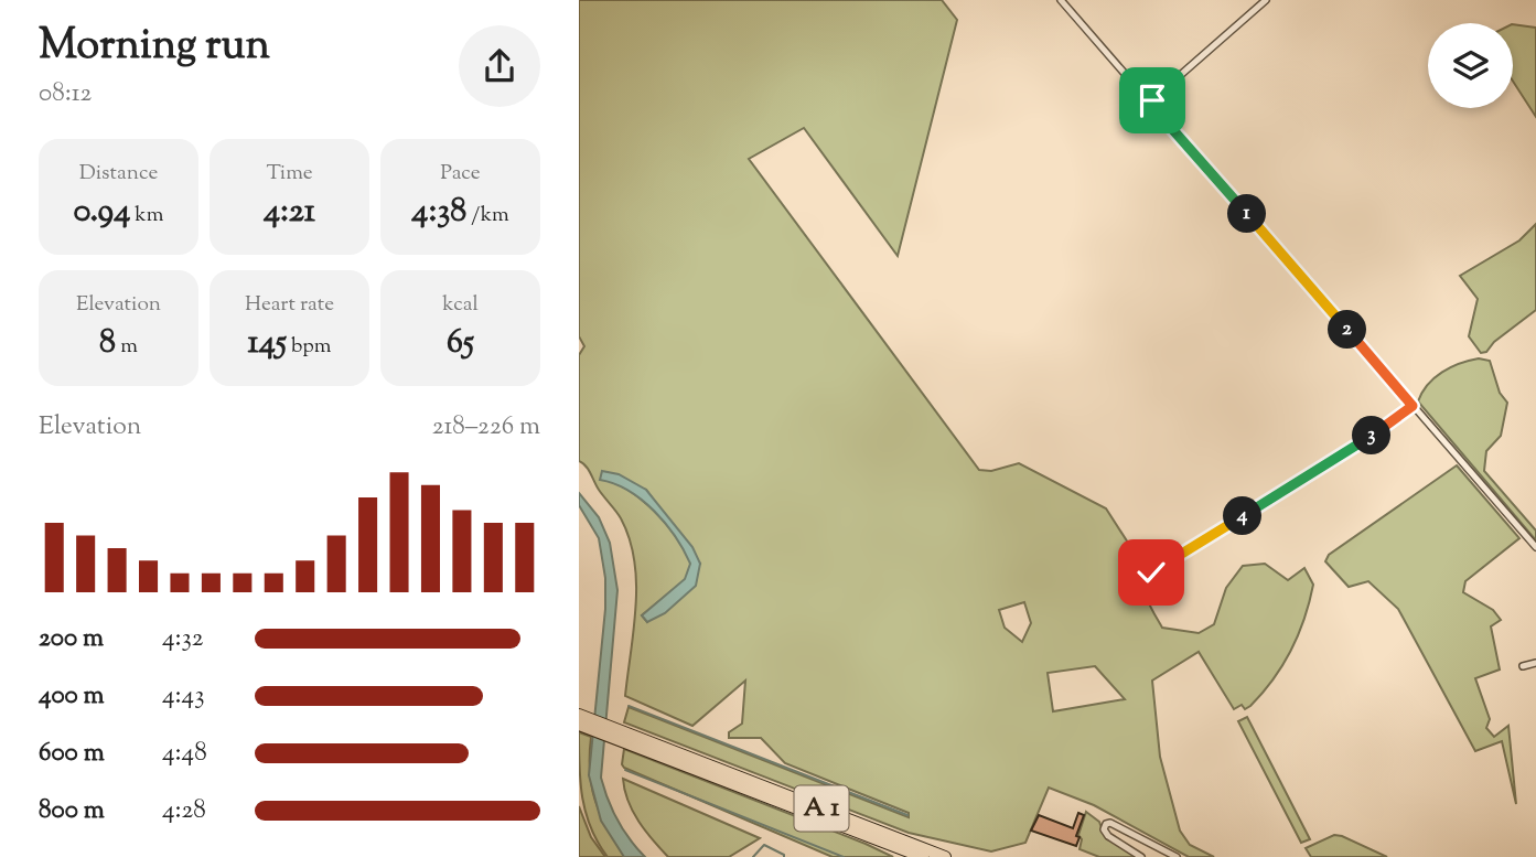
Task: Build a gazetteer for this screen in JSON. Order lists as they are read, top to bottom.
{
  "streets": {
    "highway": ["A 1"]
  },
  "page": {
    "heading": ["Morning run", "08:12"],
    "stats": [
      ["Distance", "0.94 km"],
      ["Time", "4:21"],
      ["Pace", "4:38 /km"],
      ["Elevation", "8 m"],
      ["Heart rate", "145 bpm"],
      ["kcal", "65"]
    ],
    "pins": [
      "1",
      "2",
      "3",
      "4"
    ],
    "chart": ["Elevation", "218–226 m"],
    "list": [
      {
        "name": "200 m",
        "note": "4:32"
      },
      {
        "name": "400 m",
        "note": "4:43"
      },
      {
        "name": "600 m",
        "note": "4:48"
      },
      {
        "name": "800 m",
        "note": "4:28"
      }
    ]
  }
}
